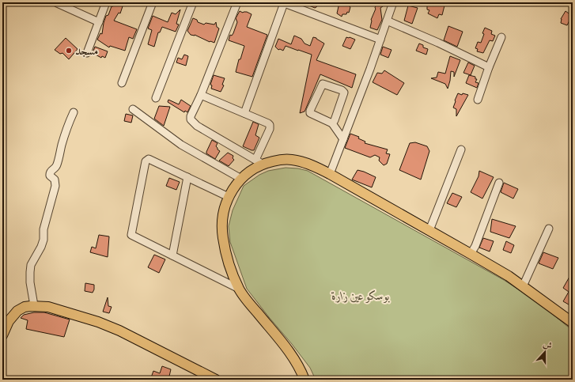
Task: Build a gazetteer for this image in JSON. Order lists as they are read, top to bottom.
{
  "parks": ["بوسكو عين زارة"],
  "places": ["مسجد"],
  "north": "top"
}
